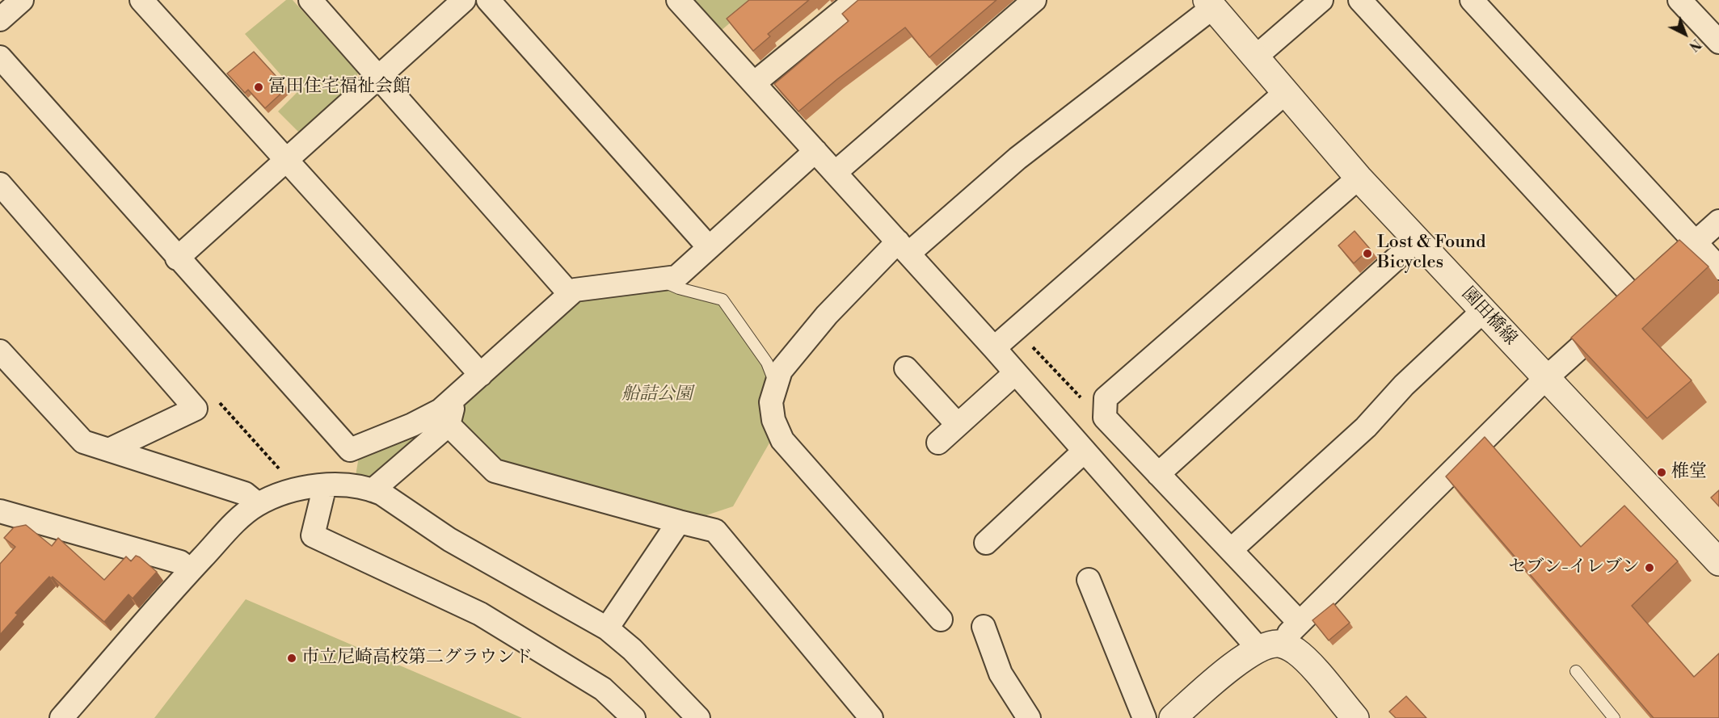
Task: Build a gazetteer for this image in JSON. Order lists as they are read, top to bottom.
{
  "streets": {
    "street": ["園田橋線"]
  },
  "parks": ["船詰公園"],
  "places": [
    "冨田住宅福祉会館",
    "Lost & Found Bicycles",
    "椎堂",
    "セブン-イレブン",
    "市立尼崎高校第二グラウンド"
  ],
  "north": "bottom right"
}
